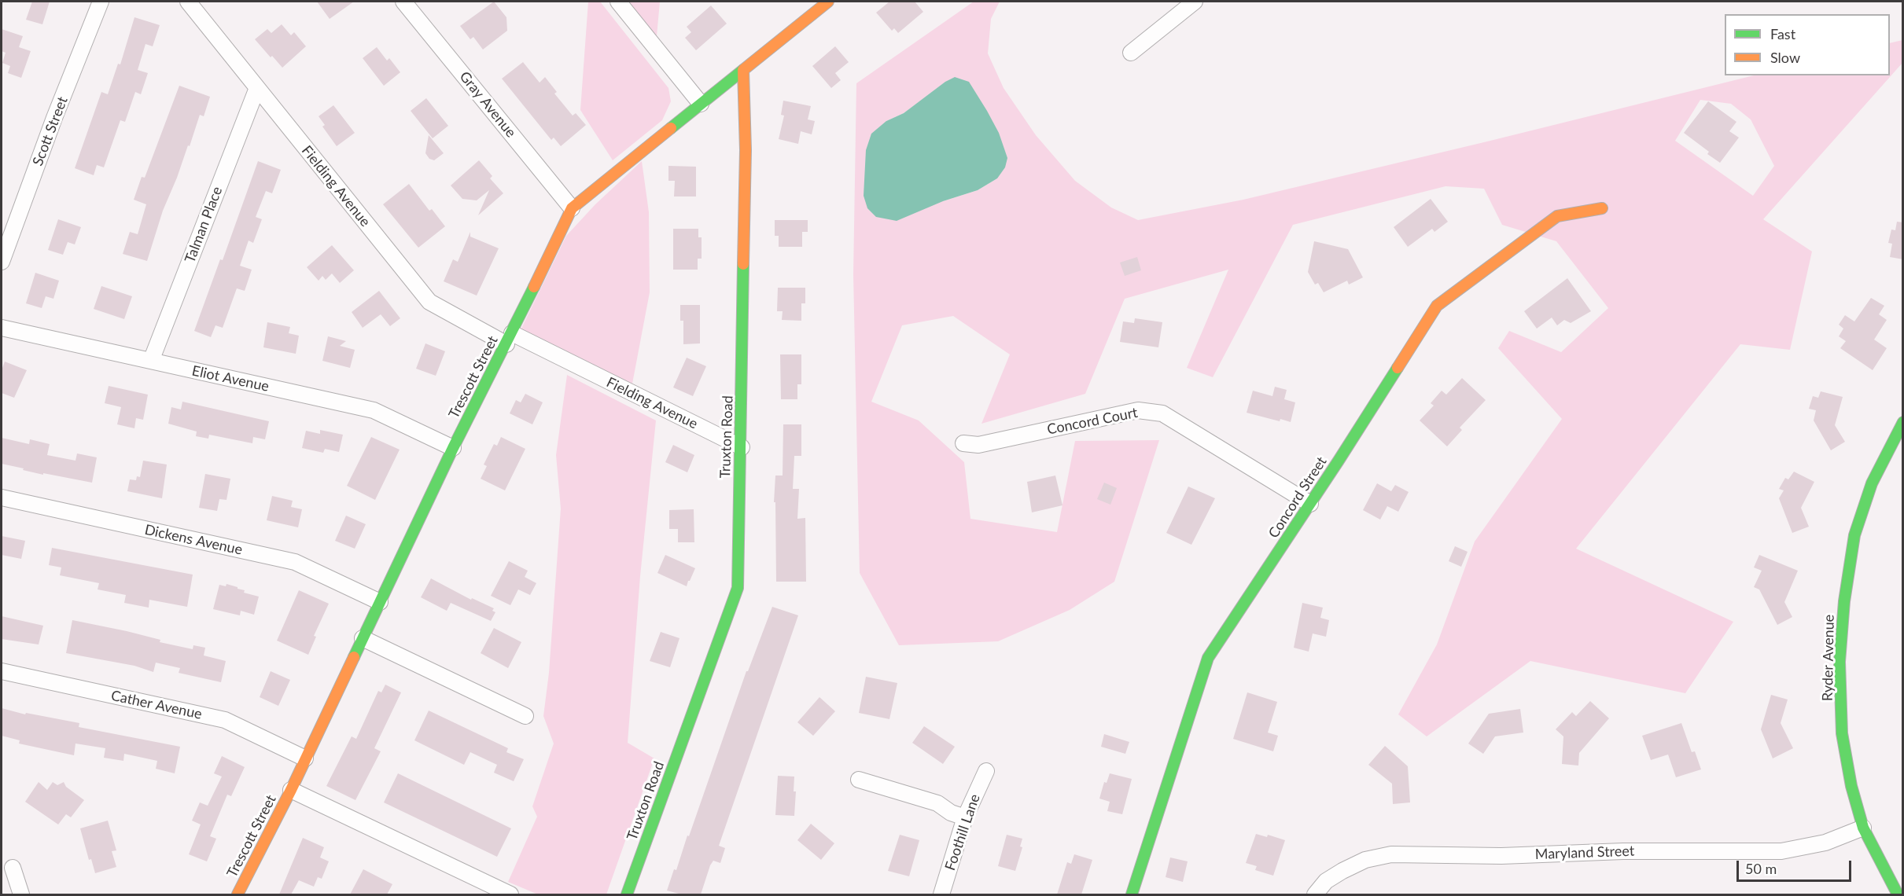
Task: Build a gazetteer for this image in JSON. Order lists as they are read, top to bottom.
{
  "streets": {
    "street": [
      "Gray Avenue",
      "Scott Street",
      "Fielding Avenue",
      "Talman Place",
      "Trescott Street",
      "Eliot Avenue",
      "Concord Court",
      "Truxton Road",
      "Concord Street",
      "Dickens Avenue",
      "Ryder Avenue",
      "Cather Avenue",
      "Foothill Lane",
      "Maryland Street"
    ]
  },
  "crossings": [
    ["Gray Avenue", "Trescott Street"],
    ["Fielding Avenue", "Talman Place"],
    ["Fielding Avenue", "Trescott Street"],
    ["Fielding Avenue", "Truxton Road"],
    ["Talman Place", "Eliot Avenue"],
    ["Trescott Street", "Eliot Avenue"],
    ["Trescott Street", "Truxton Road"],
    ["Trescott Street", "Dickens Avenue"],
    ["Trescott Street", "Cather Avenue"],
    ["Concord Court", "Concord Street"],
    ["Ryder Avenue", "Maryland Street"]
  ],
  "legend": ["Fast", "Slow"],
  "scale_bar": "50 m"
}
